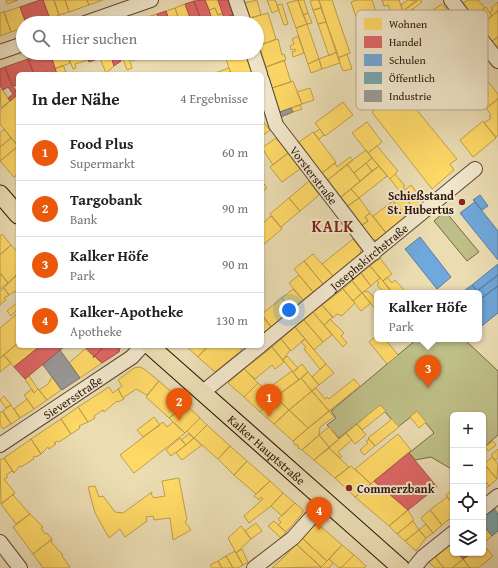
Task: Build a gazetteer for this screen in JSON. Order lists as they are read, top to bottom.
{
  "streets": {
    "main road": ["Kalker Hauptstraße"],
    "street": ["Vorsterstraße", "Josephskirchstraße", "Sieversstraße"]
  },
  "crossings": [
    ["Vorsterstraße", "Josephskirchstraße"]
  ],
  "districts": ["KALK"],
  "places": ["Schießstand St. Hubertus", "Commerzbank"],
  "legend": [
    "Wohnen",
    "Handel",
    "Schulen",
    "Öffentlich",
    "Industrie"
  ],
  "page": {
    "search": "Hier suchen",
    "heading": ["In der Nähe", "4 Ergebnisse"],
    "list": [
      {
        "mark": "1",
        "name": "Food Plus",
        "note": "Supermarkt",
        "value": "60 m"
      },
      {
        "mark": "2",
        "name": "Targobank",
        "note": "Bank",
        "value": "90 m"
      },
      {
        "mark": "3",
        "name": "Kalker Höfe",
        "note": "Park",
        "value": "90 m"
      },
      {
        "mark": "4",
        "name": "Kalker-Apotheke",
        "note": "Apotheke",
        "value": "130 m"
      }
    ],
    "popup": ["Kalker Höfe", "Park"],
    "pins": [
      "3",
      "1",
      "2",
      "4"
    ],
    "map_buttons": ["+", "−"]
  }
}
